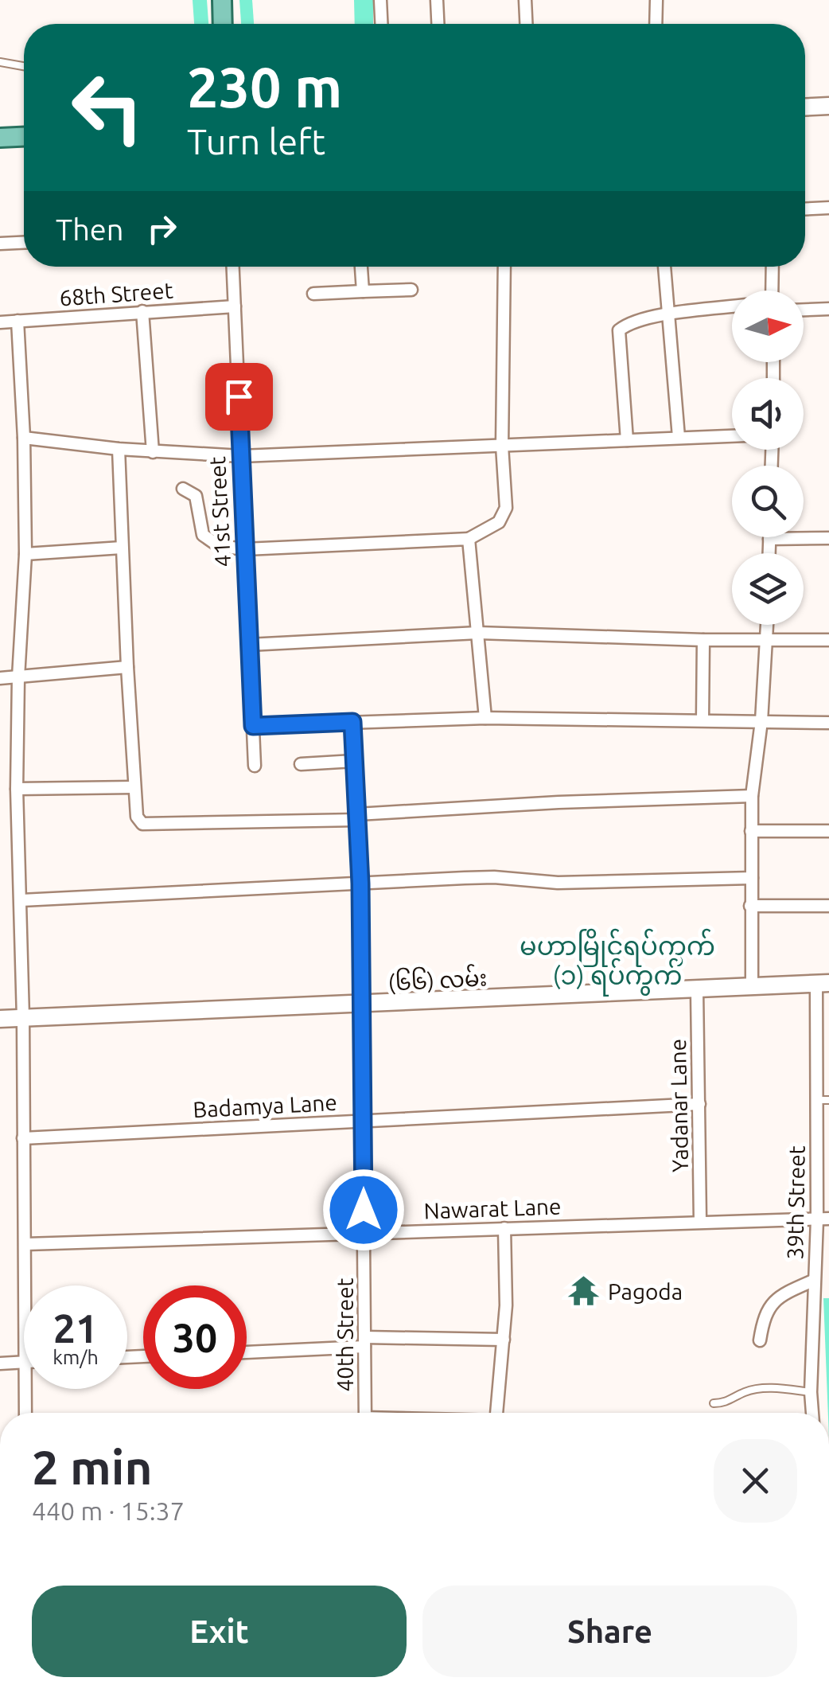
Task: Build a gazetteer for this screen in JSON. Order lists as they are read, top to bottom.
{
  "streets": {
    "street": [
      "68th Street",
      "41st Street",
      "(၆၆) လမ်း",
      "Badamya Lane",
      "Yadanar Lane",
      "39th Street",
      "Nawarat Lane",
      "40th Street"
    ]
  },
  "crossings": [
    ["68th Street", "41st Street"],
    ["(၆၆) လမ်း", "Yadanar Lane"],
    ["(၆၆) လမ်း", "39th Street"],
    ["(၆၆) လမ်း", "40th Street"],
    ["Badamya Lane", "Yadanar Lane"],
    ["Badamya Lane", "40th Street"],
    ["Yadanar Lane", "Nawarat Lane"],
    ["39th Street", "Nawarat Lane"],
    ["Nawarat Lane", "40th Street"]
  ],
  "districts": ["မဟာမြိုင်ရပ်ကွက် (၁) ရပ်ကွက်"],
  "places": {
    "temple": ["Pagoda"]
  },
  "north": "right",
  "page": {
    "turn": ["230 m", "Turn left"],
    "then": "Then",
    "speed": "21 km/h",
    "limit": "30",
    "heading": ["2 min", "440 m · 15:37"],
    "buttons": ["Exit", "Share"]
  }
}
